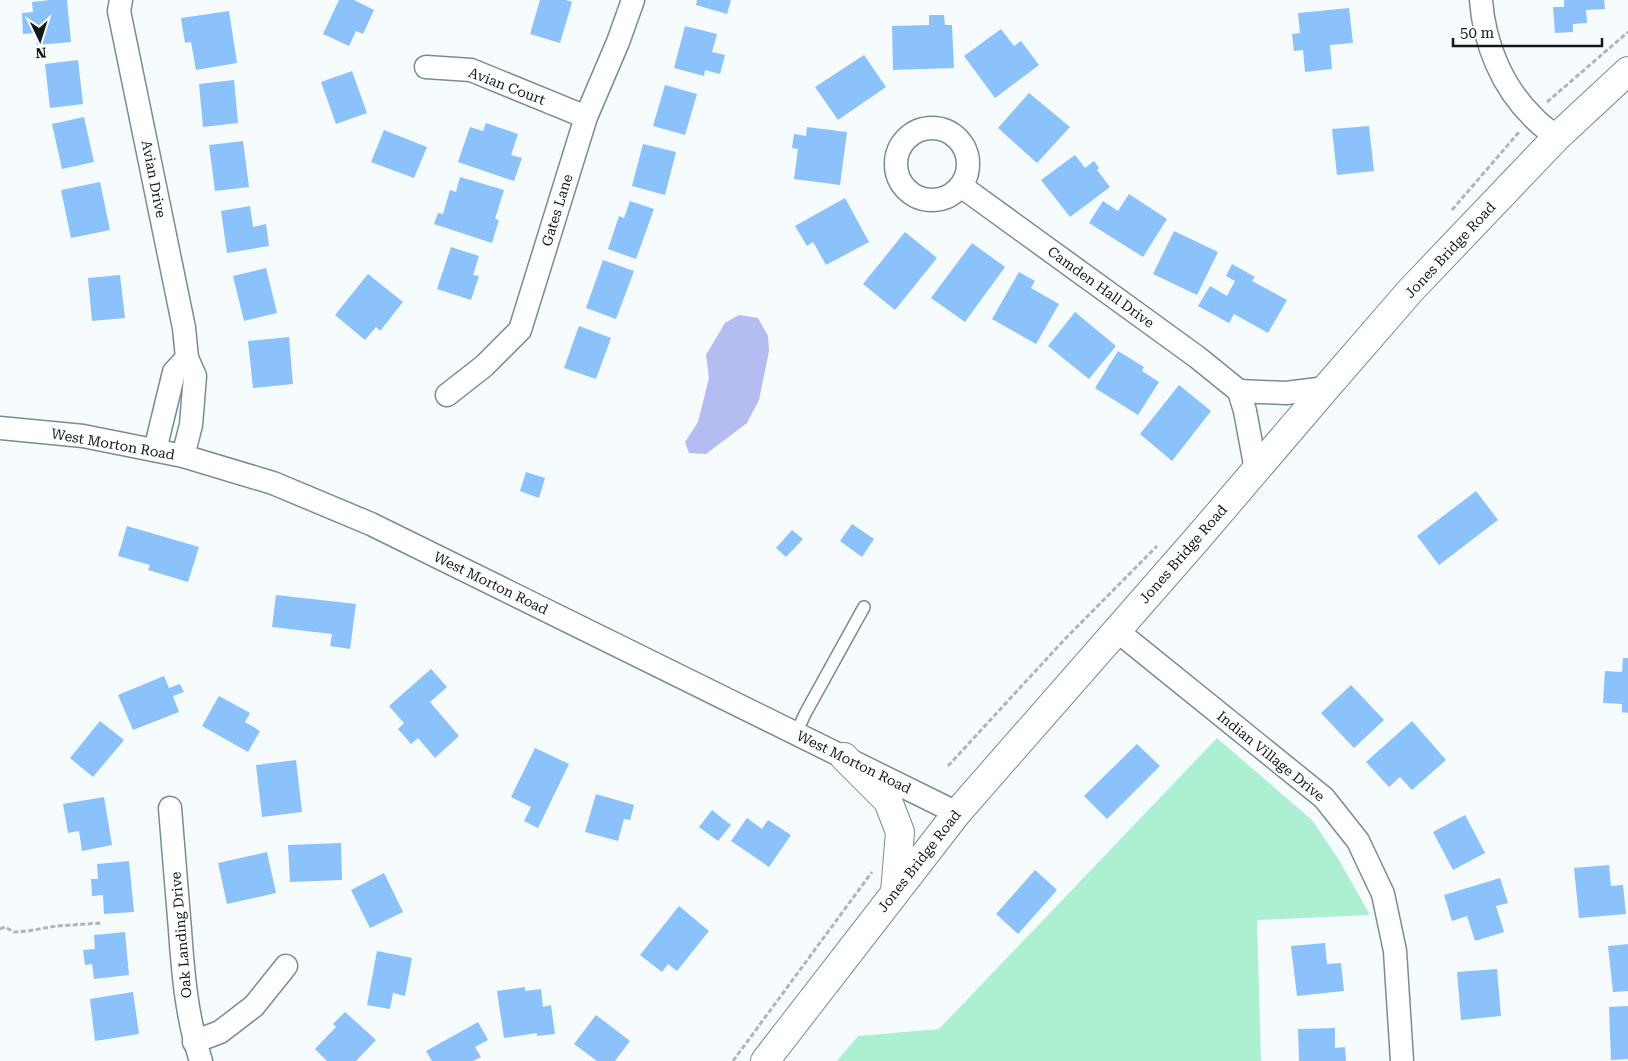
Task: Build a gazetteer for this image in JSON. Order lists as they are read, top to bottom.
{
  "streets": {
    "main road": ["Jones Bridge Road"],
    "street": [
      "Avian Court",
      "Avian Drive",
      "Gates Lane",
      "Camden Hall Drive",
      "West Morton Road",
      "Indian Village Drive",
      "Oak Landing Drive"
    ]
  },
  "crossings": [
    ["Avian Court", "Gates Lane"],
    ["Avian Drive", "West Morton Road"],
    ["Jones Bridge Road", "West Morton Road"],
    ["Jones Bridge Road", "Indian Village Drive"]
  ],
  "scale_bar": "50 m",
  "north": "bottom"
}
